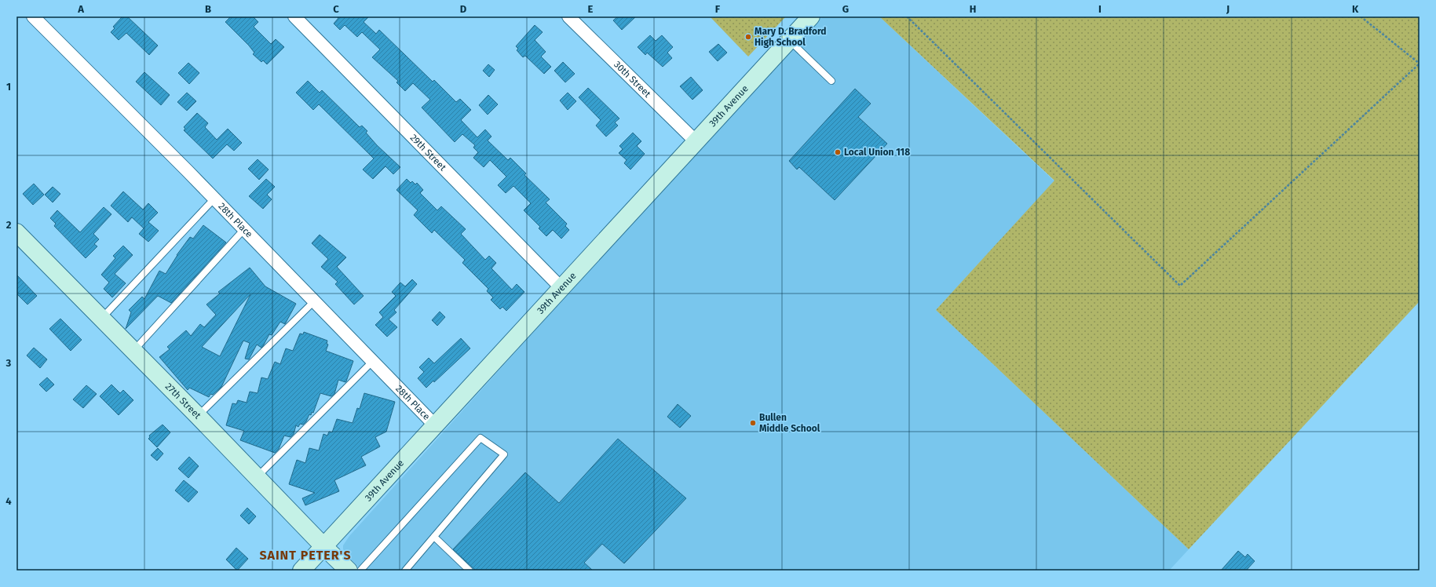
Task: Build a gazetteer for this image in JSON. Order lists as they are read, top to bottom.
{
  "streets": {
    "street": [
      "30th Street",
      "39th Avenue",
      "29th Street",
      "28th Place",
      "27th Street"
    ]
  },
  "crossings": [
    ["30th Street", "39th Avenue"],
    ["39th Avenue", "29th Street"],
    ["39th Avenue", "28th Place"],
    ["39th Avenue", "27th Street"]
  ],
  "districts": ["SAINT PETER'S"],
  "places": ["Mary D. Bradford High School", "Local Union 118", "Bullen Middle School"],
  "grid": {
    "columns": [
      "A",
      "B",
      "C",
      "D",
      "E",
      "F",
      "G",
      "H",
      "I",
      "J",
      "K"
    ],
    "rows": [
      "1",
      "2",
      "3",
      "4"
    ]
  }
}
